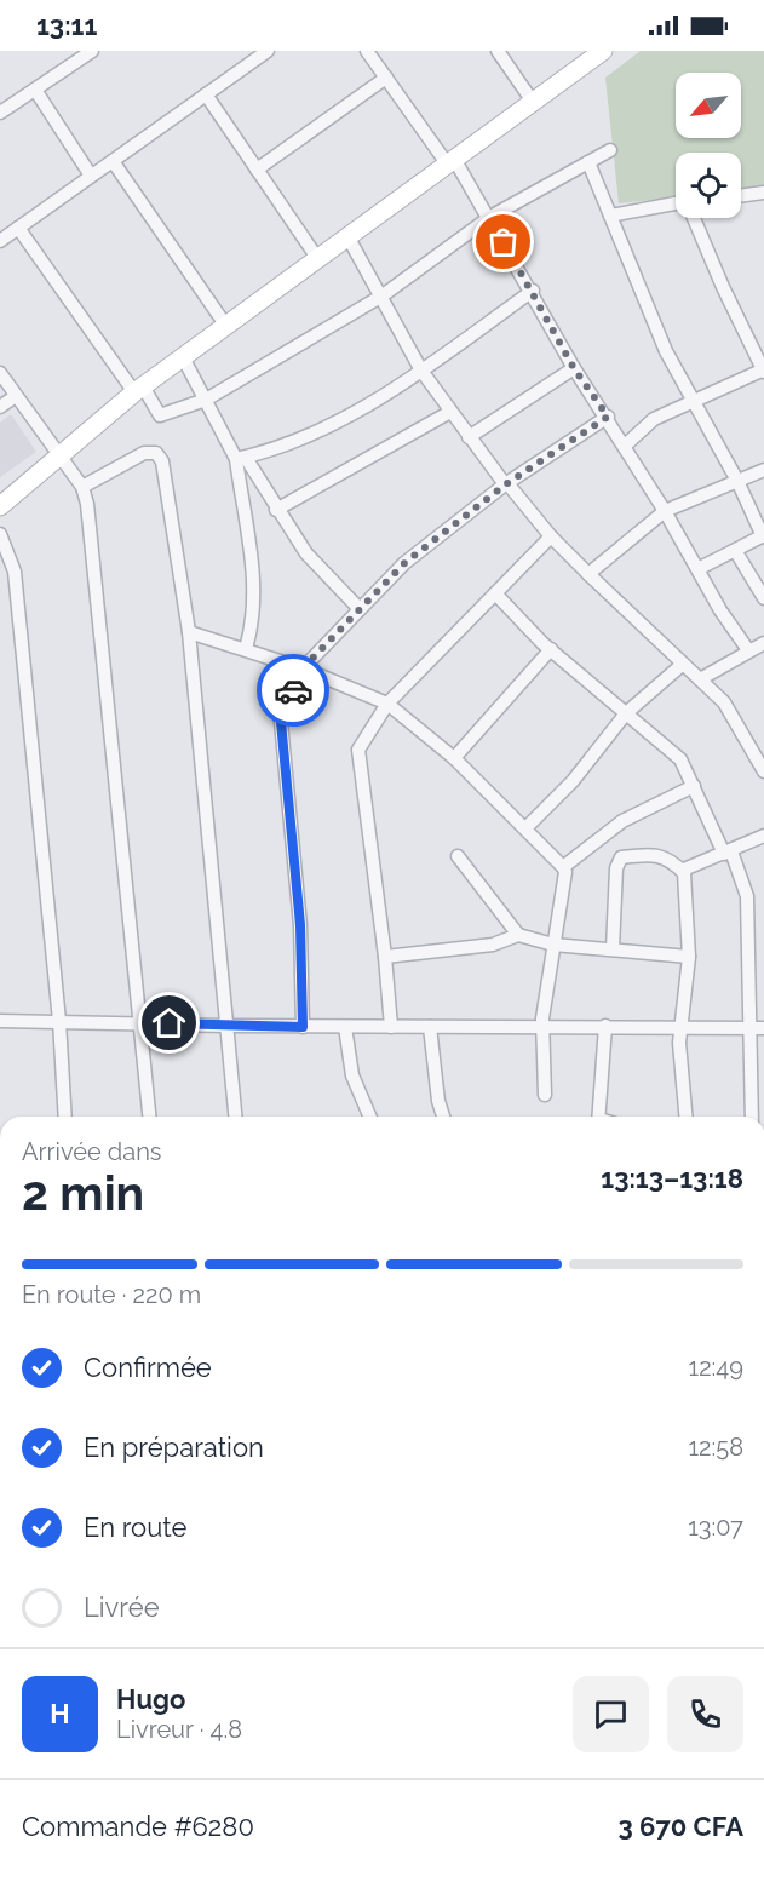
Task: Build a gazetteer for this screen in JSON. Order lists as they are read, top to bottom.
{
  "north": "bottom left",
  "page": {
    "status": "13:11",
    "heading": ["2 min", "Arrivée dans", "13:13–13:18"],
    "panel": [
      "Hugo",
      "Livreur · 4.8",
      "Commande #6280",
      "3 670 CFA"
    ],
    "bar": "En route · 220 m",
    "list": [
      ["Confirmée", "12:49"],
      ["En préparation", "12:58"],
      ["En route", "13:07"],
      "Livrée"
    ],
    "round": "H"
  }
}
